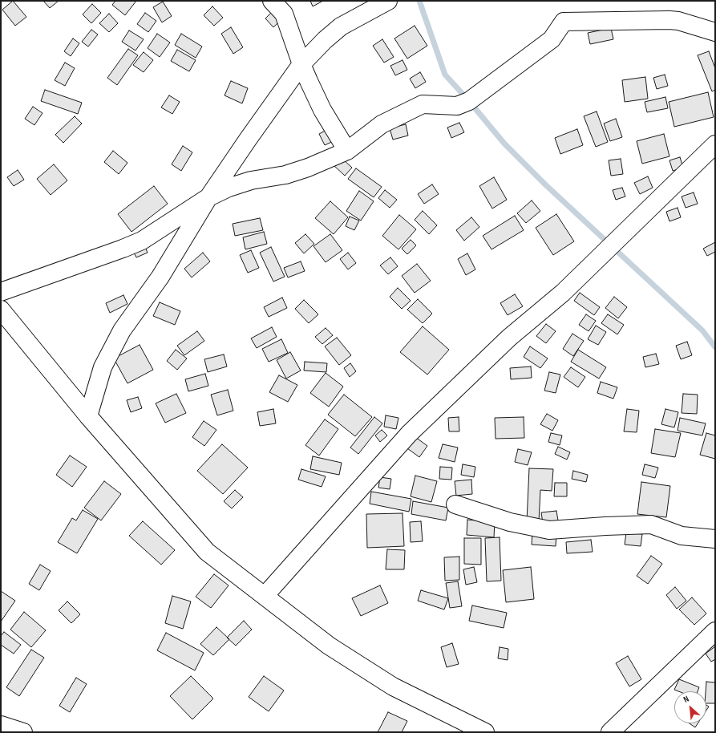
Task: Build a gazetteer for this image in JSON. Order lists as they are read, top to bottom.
{
  "north": "top left"
}
